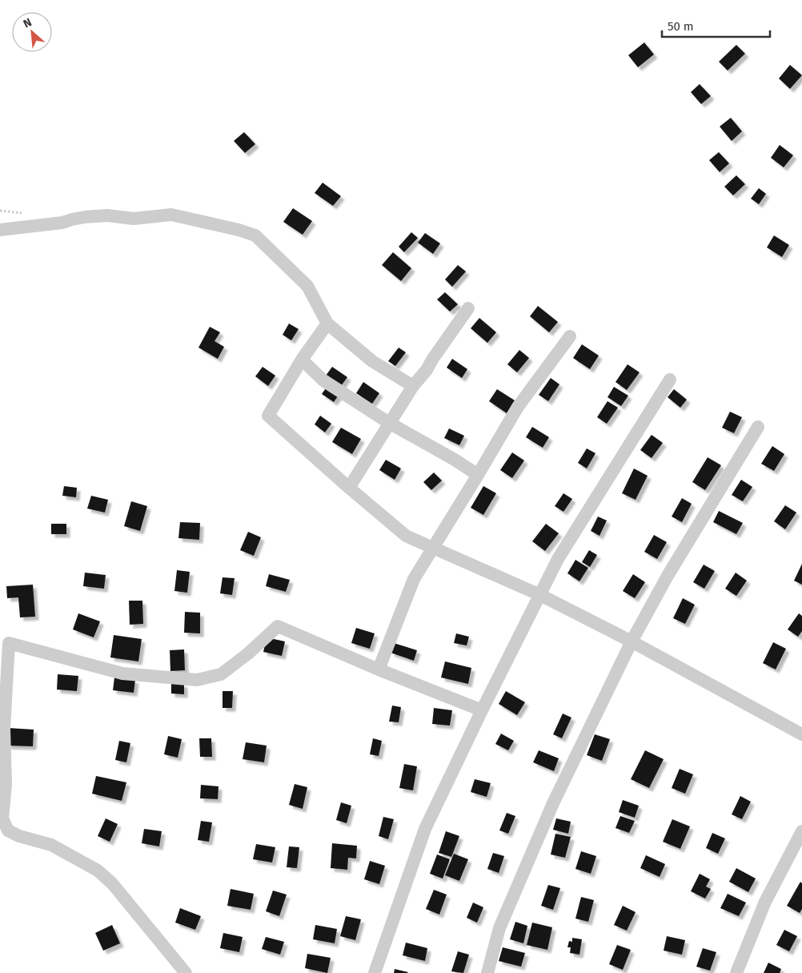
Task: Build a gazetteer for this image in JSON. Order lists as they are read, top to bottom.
{
  "scale_bar": "50 m",
  "north": "top left"
}
